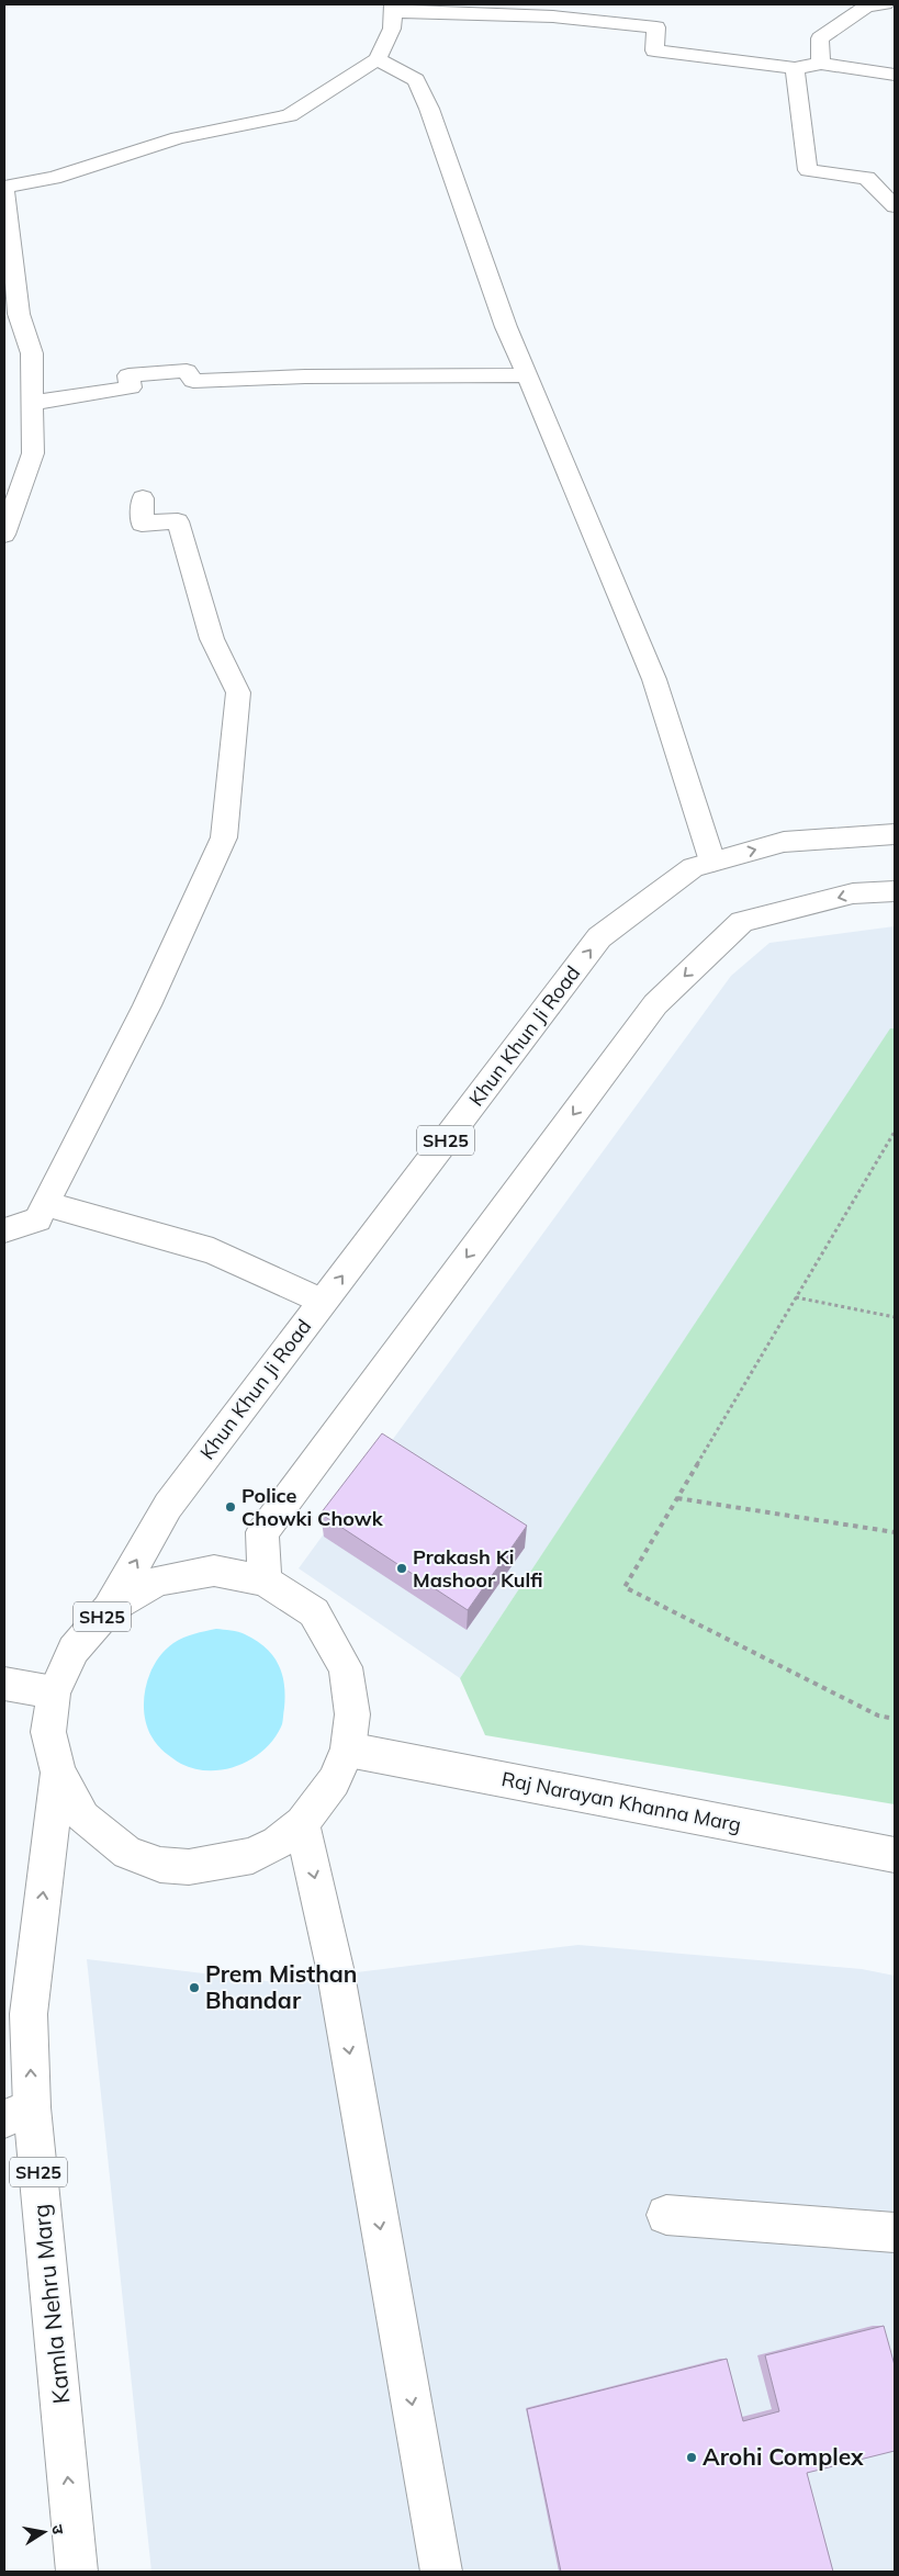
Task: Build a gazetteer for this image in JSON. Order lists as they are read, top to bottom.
{
  "streets": {
    "street": [
      "Khun Khun Ji Road",
      "SH25",
      "Raj Narayan Khanna Marg",
      "Kamla Nehru Marg"
    ]
  },
  "crossings": [
    ["Khun Khun Ji Road", "SH25"],
    ["SH25", "Raj Narayan Khanna Marg"],
    ["SH25", "Kamla Nehru Marg"]
  ],
  "one_way": ["Kamla Nehru Marg"],
  "places": [
    "Police Chowki Chowk",
    "Prakash Ki Mashoor Kulfi",
    "Prem Misthan Bhandar",
    "Arohi Complex"
  ],
  "north": "right"
}
